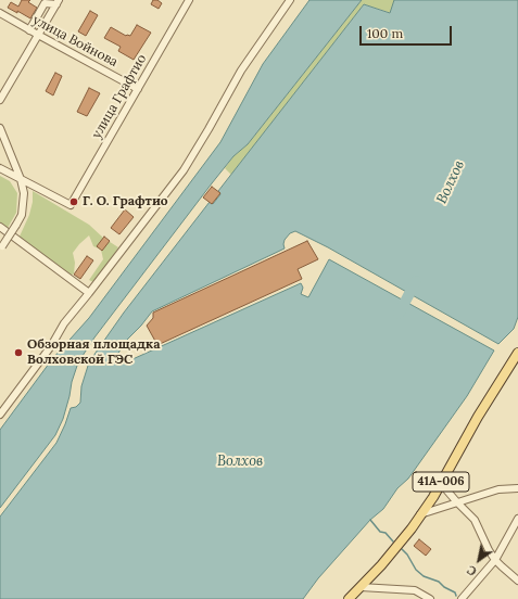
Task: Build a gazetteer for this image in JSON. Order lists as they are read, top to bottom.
{
  "streets": {
    "main road": ["41А-006"],
    "street": ["улица Войнова", "улица Графтио"]
  },
  "crossings": [
    ["улица Войнова", "улица Графтио"]
  ],
  "water": ["Волхов"],
  "places": ["Г. О. Графтио", "Обзорная площадка Волховской ГЭС"],
  "scale_bar": "100 m",
  "north": "bottom left"
}
